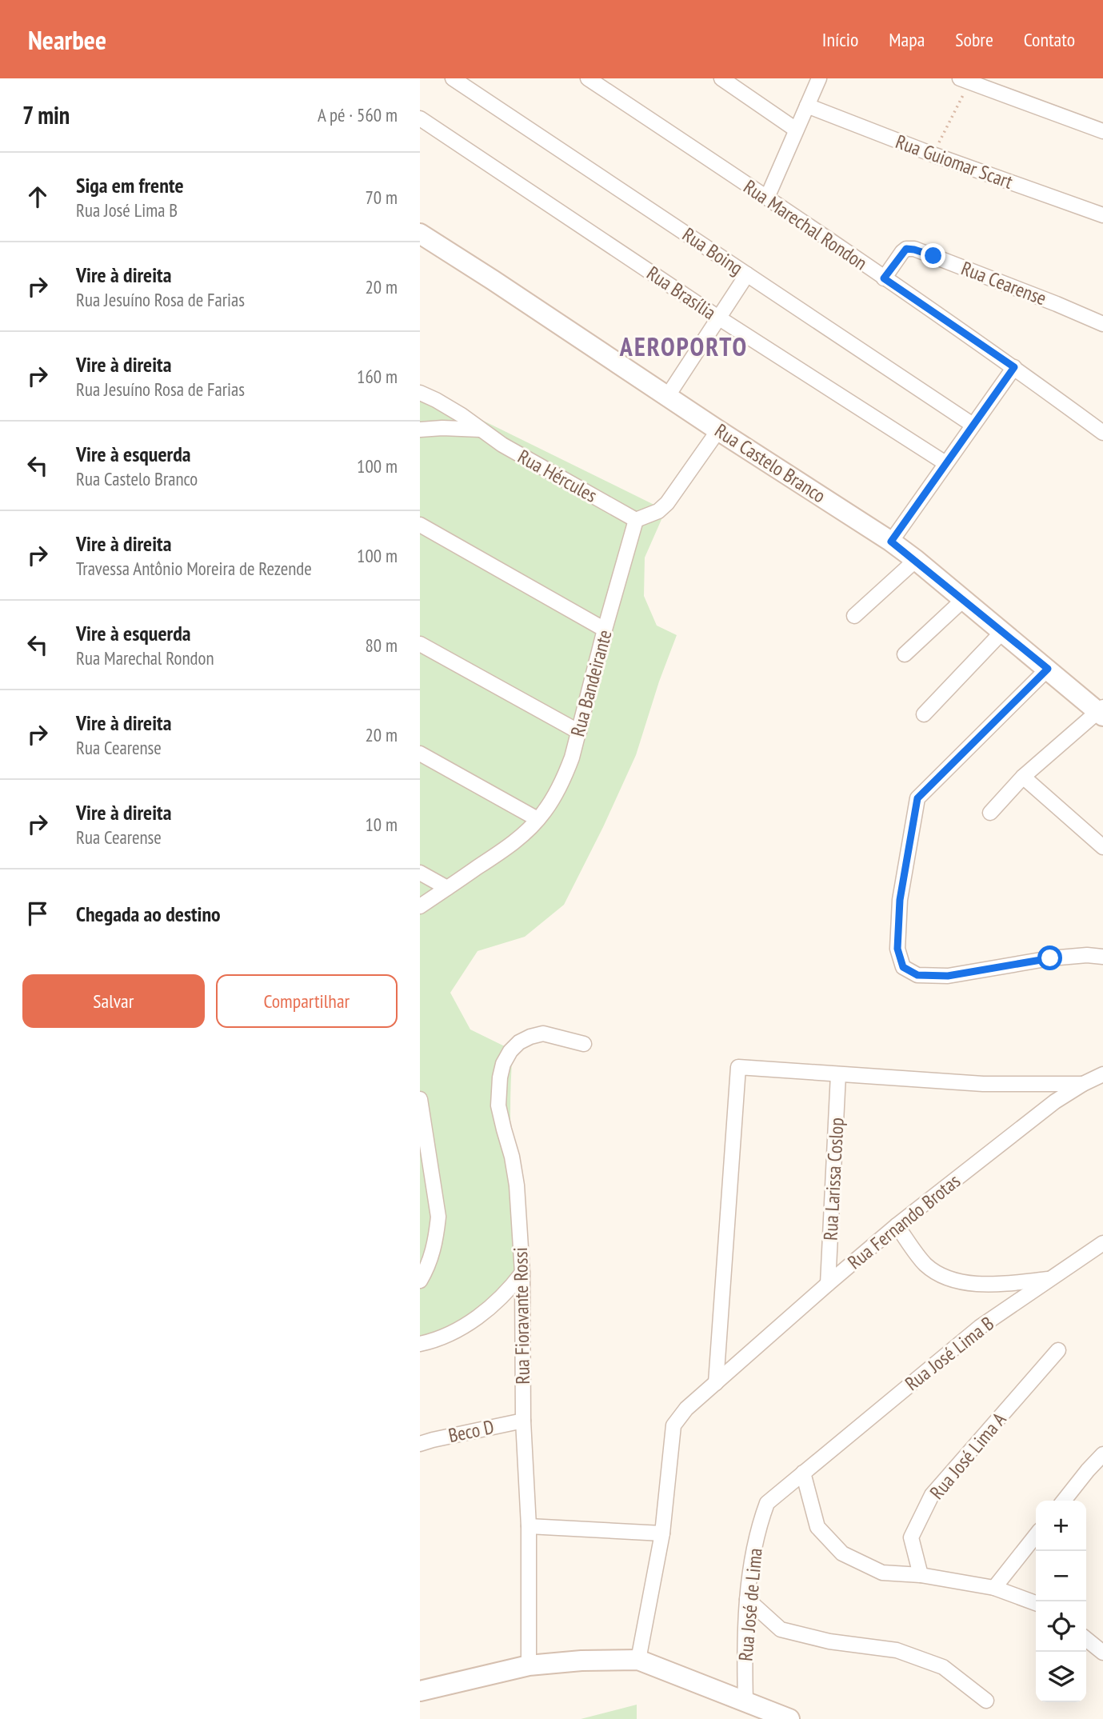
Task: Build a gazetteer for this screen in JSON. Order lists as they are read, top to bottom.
{
  "streets": {
    "street": [
      "Rua Guiomar Scart",
      "Rua Marechal Rondon",
      "Rua Boing",
      "Rua Cearense",
      "Rua Brasília",
      "Rua Castelo Branco",
      "Rua Hércules",
      "Rua Bandeirante",
      "Rua Larissa Coslop",
      "Rua Fernando Brotas",
      "Rua Fioravante Rossi",
      "Rua José Lima B",
      "Beco D",
      "Rua José Lima A",
      "Rua José de Lima"
    ]
  },
  "crossings": [
    ["Rua Marechal Rondon", "Rua Cearense"],
    ["Rua Hércules", "Rua Bandeirante"],
    ["Rua Larissa Coslop", "Rua Fernando Brotas"],
    ["Rua Fioravante Rossi", "Beco D"],
    ["Rua José Lima B", "Rua José de Lima"]
  ],
  "districts": ["AEROPORTO"],
  "page": {
    "header": "Nearbee",
    "nav": [
      "Início",
      "Mapa",
      "Sobre",
      "Contato"
    ],
    "heading": ["7 min", "A pé · 560 m"],
    "list": [
      ["Siga em frente", "Rua José Lima B", "70 m"],
      ["Vire à direita", "Rua Jesuíno Rosa de Farias", "20 m"],
      ["Vire à direita", "Rua Jesuíno Rosa de Farias", "160 m"],
      ["Vire à esquerda", "Rua Castelo Branco", "100 m"],
      ["Vire à direita", "Travessa Antônio Moreira de Rezende", "100 m"],
      ["Vire à esquerda", "Rua Marechal Rondon", "80 m"],
      ["Vire à direita", "Rua Cearense", "20 m"],
      ["Vire à direita", "Rua Cearense", "10 m"],
      "Chegada ao destino"
    ],
    "buttons": ["Salvar", "Compartilhar"],
    "map_buttons": ["+", "−"]
  }
}
